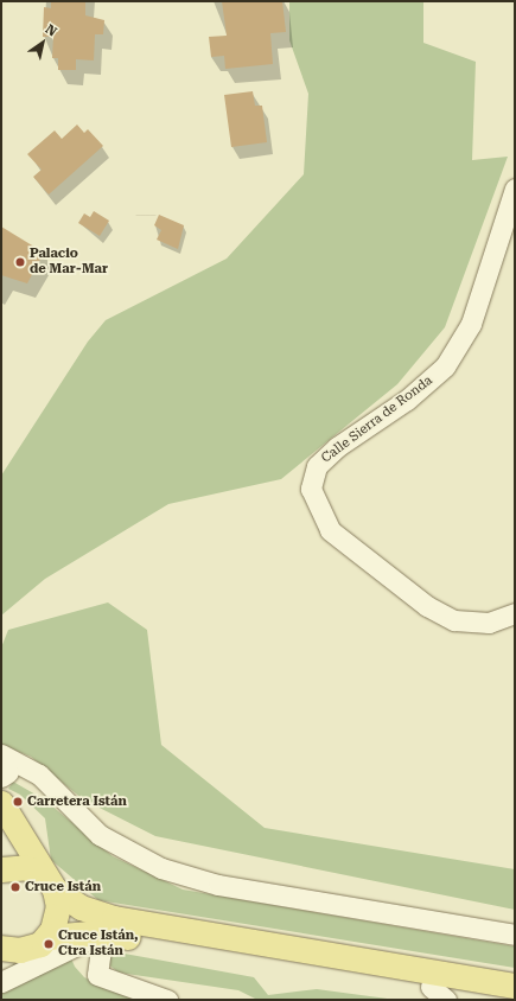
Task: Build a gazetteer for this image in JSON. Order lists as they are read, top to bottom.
{
  "streets": {
    "street": ["Calle Sierra de Ronda"]
  },
  "places": [
    "Palacio de Mar-Mar",
    "Carretera Istán",
    "Cruce Istán",
    "Cruce Istán, Ctra Istán"
  ],
  "north": "top right"
}
